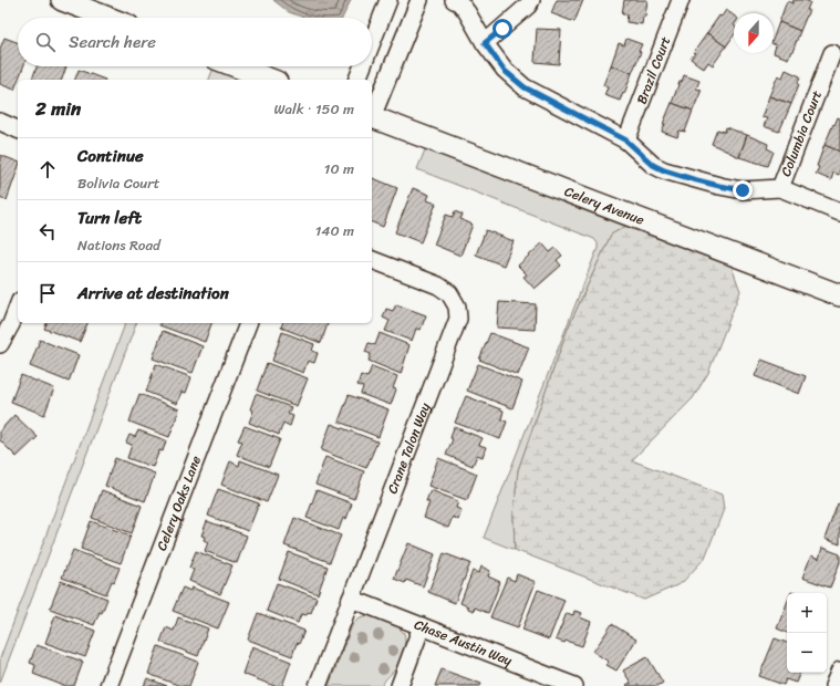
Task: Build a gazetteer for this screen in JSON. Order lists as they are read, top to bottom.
{
  "streets": {
    "main road": ["Celery Avenue"],
    "street": [
      "Brazil Court",
      "Columbia Court",
      "Crane Talon Way",
      "Celery Oaks Lane",
      "Chase Austin Way"
    ]
  },
  "crossings": [
    ["Crane Talon Way", "Chase Austin Way"]
  ],
  "north": "bottom",
  "page": {
    "search": "Search here",
    "heading": ["2 min", "Walk · 150 m"],
    "list": [
      ["Continue", "Bolivia Court", "10 m"],
      ["Turn left", "Nations Road", "140 m"],
      "Arrive at destination"
    ],
    "map_buttons": ["+", "−"]
  }
}
